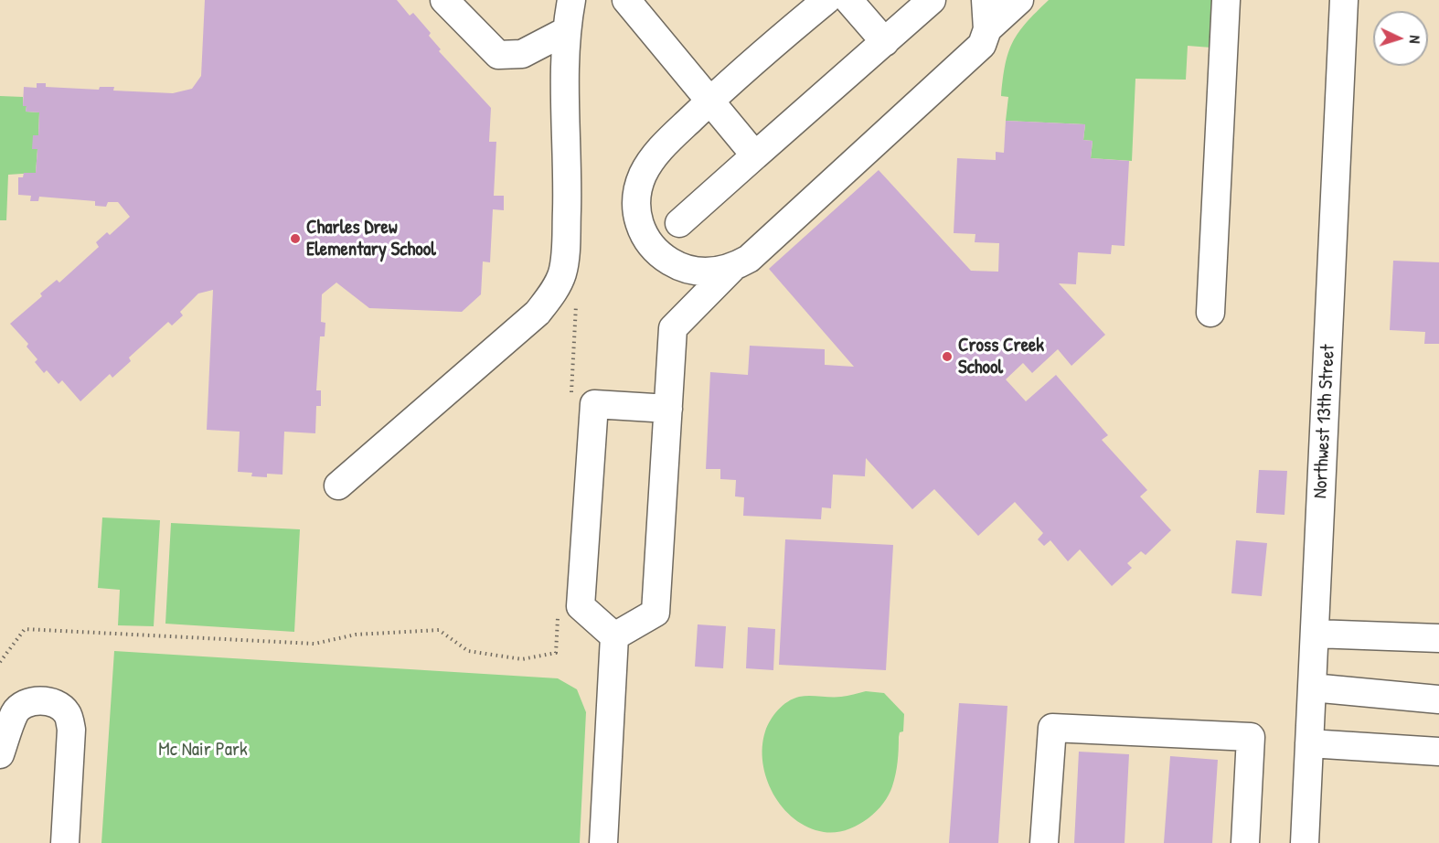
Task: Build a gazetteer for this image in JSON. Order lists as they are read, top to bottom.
{
  "streets": {
    "street": ["Northwest 13th Street"]
  },
  "parks": ["Mc Nair Park"],
  "places": ["Charles Drew Elementary School", "Cross Creek School"],
  "north": "right"
}
